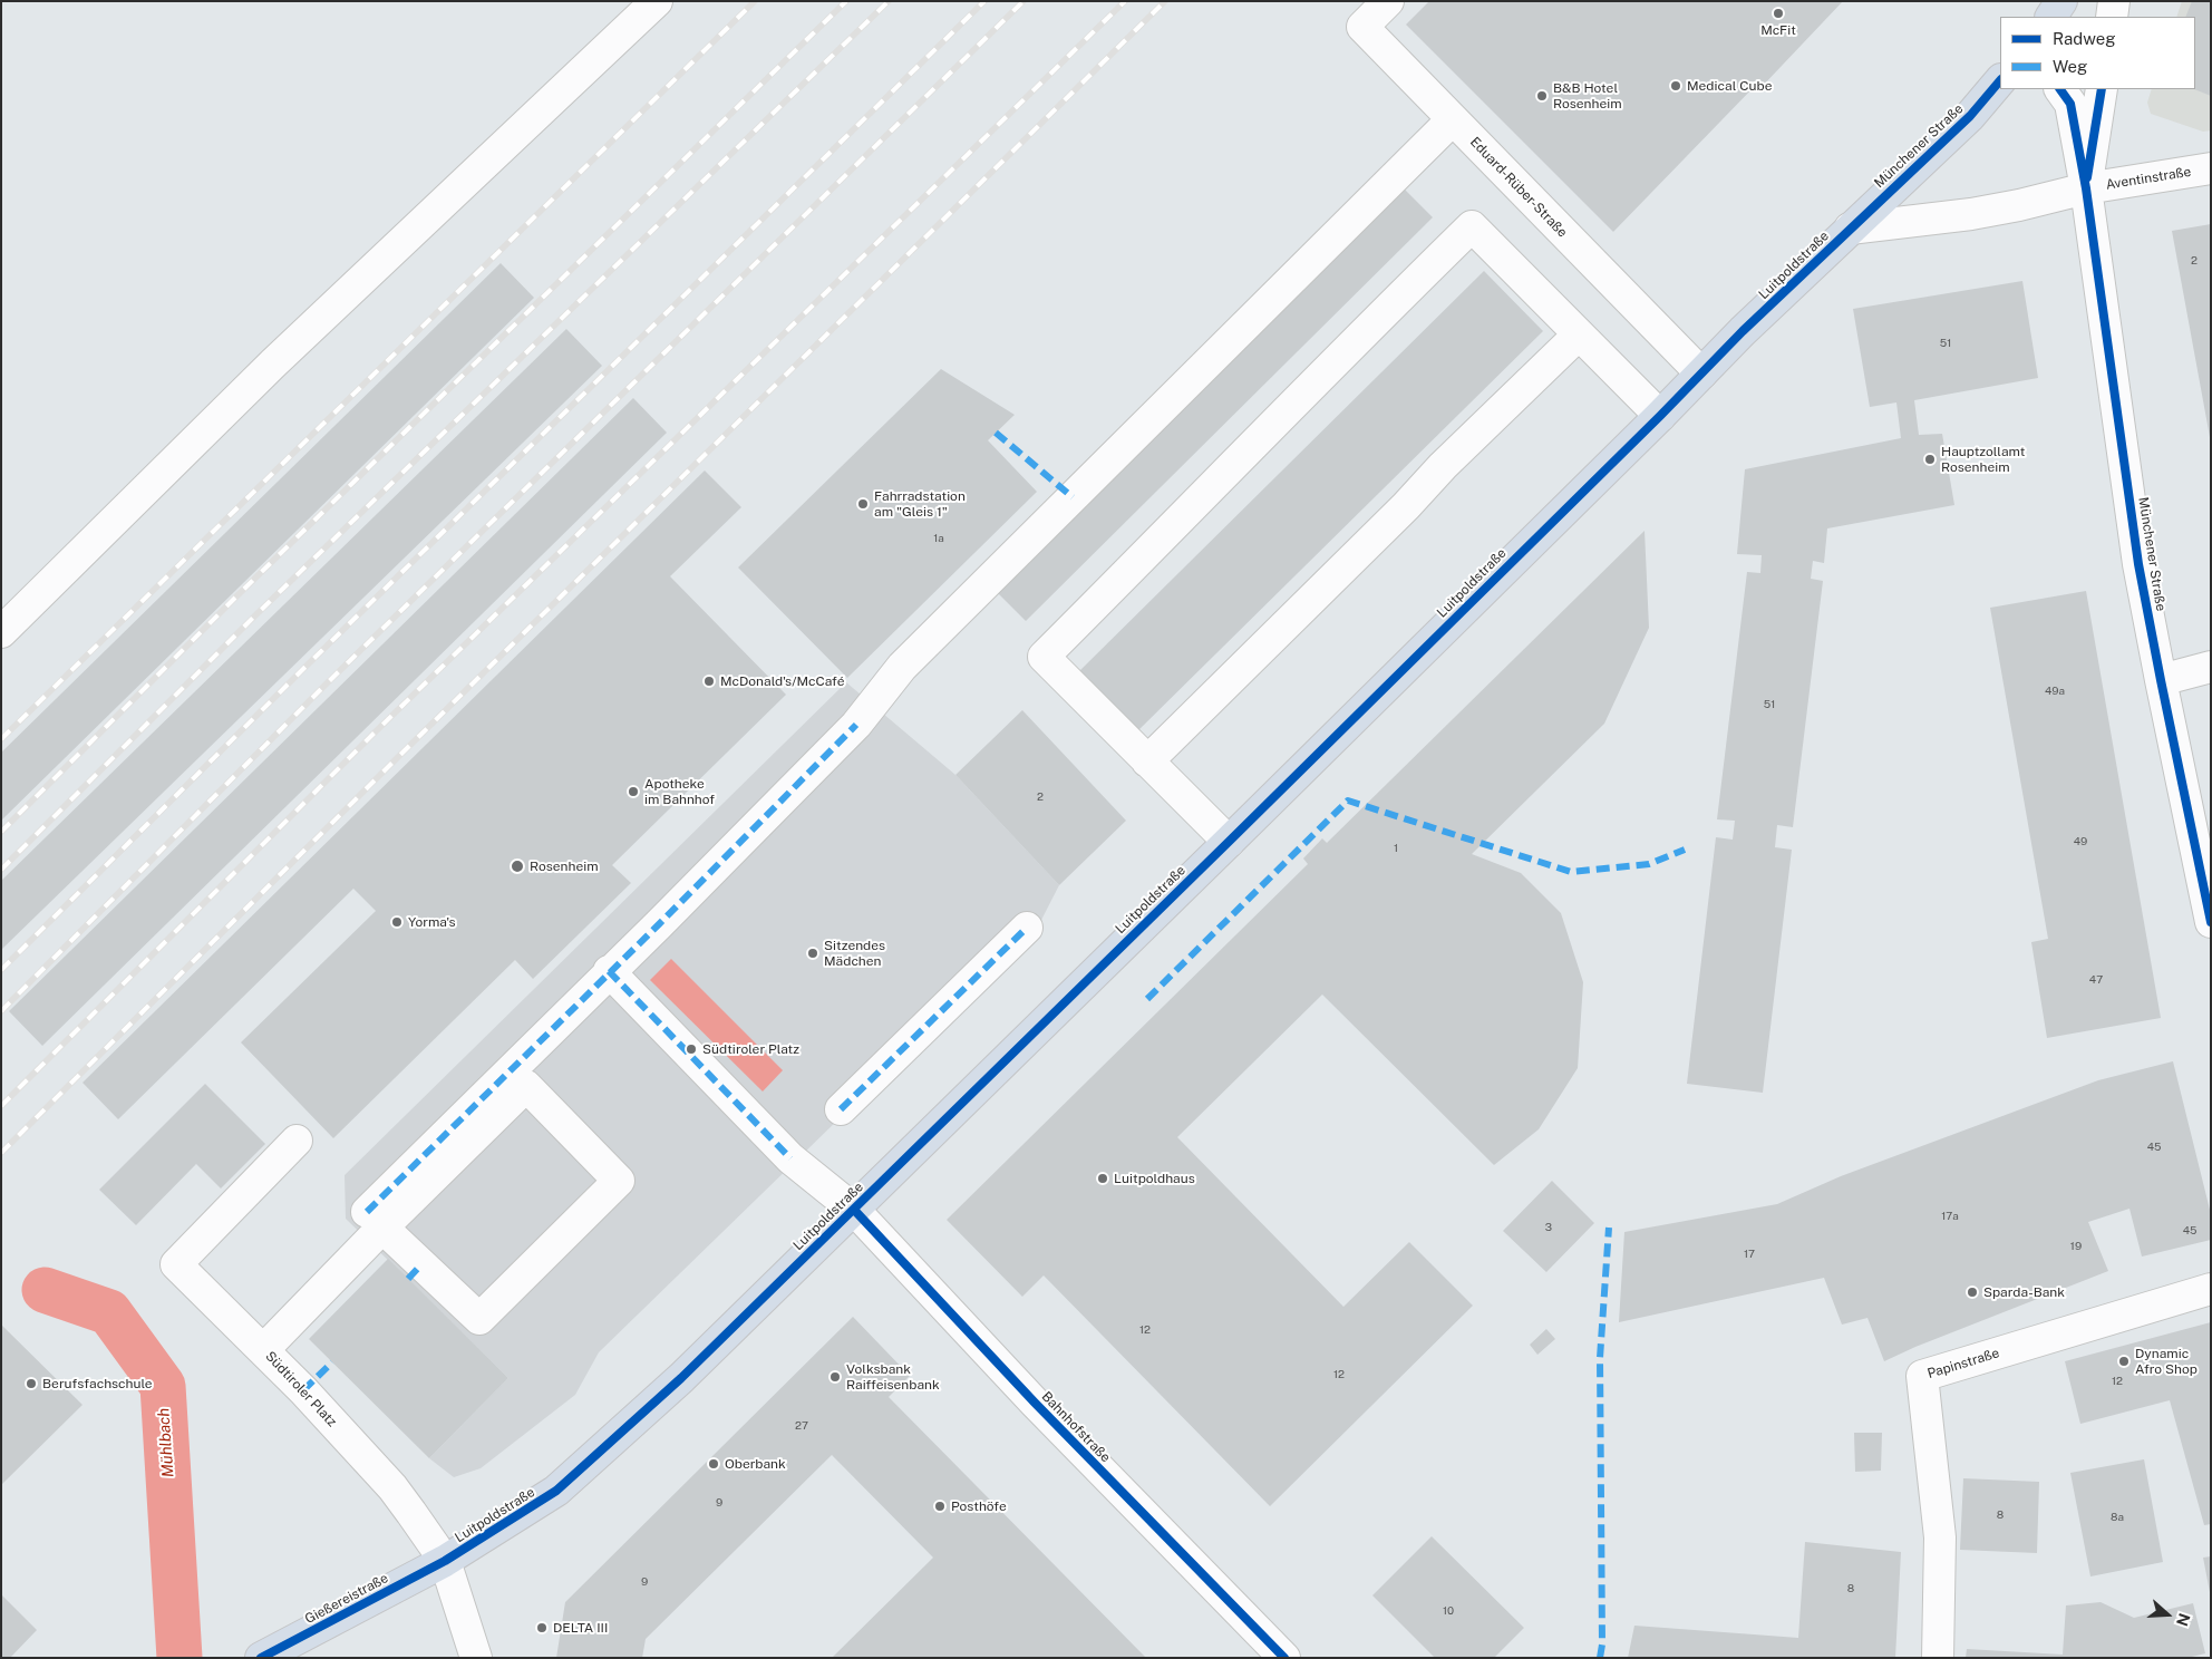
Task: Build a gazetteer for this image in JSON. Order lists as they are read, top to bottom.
{
  "streets": {
    "main road": ["Münchener Straße", "Luitpoldstraße", "Gießereistraße"],
    "street": [
      "Aventinstraße",
      "Eduard-Rüber-Straße",
      "Papinstraße",
      "Südtiroler Platz",
      "Bahnhofstraße"
    ]
  },
  "crossings": [
    ["Münchener Straße", "Aventinstraße"],
    ["Münchener Straße", "Luitpoldstraße"],
    ["Aventinstraße", "Luitpoldstraße"],
    ["Eduard-Rüber-Straße", "Luitpoldstraße"],
    ["Eduard-Rüber-Straße", "Südtiroler Platz"],
    ["Luitpoldstraße", "Südtiroler Platz"],
    ["Luitpoldstraße", "Bahnhofstraße"],
    ["Luitpoldstraße", "Gießereistraße"],
    ["Südtiroler Platz", "Bahnhofstraße"],
    ["Südtiroler Platz", "Gießereistraße"]
  ],
  "water": ["Mühlbach"],
  "places": [
    "McFit",
    "Medical Cube",
    "B&B Hotel Rosenheim",
    "Hauptzollamt Rosenheim",
    "Fahrradstation am \"Gleis 1\"",
    "McDonald's/McCafé",
    "Apotheke im Bahnhof",
    "Rosenheim",
    "Yorma's",
    "Sitzendes Mädchen",
    "Südtiroler Platz",
    "Luitpoldhaus",
    "Sparda-Bank",
    "Dynamic Afro Shop",
    "Volksbank Raiffeisenbank",
    "Berufsfachschule",
    "Oberbank",
    "Posthöfe",
    "DELTA III"
  ],
  "house_numbers": [
    "2",
    "51",
    "1a",
    "49a",
    "51",
    "2",
    "49",
    "1",
    "47",
    "45",
    "17a",
    "3",
    "45",
    "19",
    "17",
    "12",
    "12",
    "12",
    "27",
    "9",
    "8",
    "8a",
    "9",
    "8",
    "10"
  ],
  "legend": ["Radweg", "Weg"],
  "north": "right"
}
